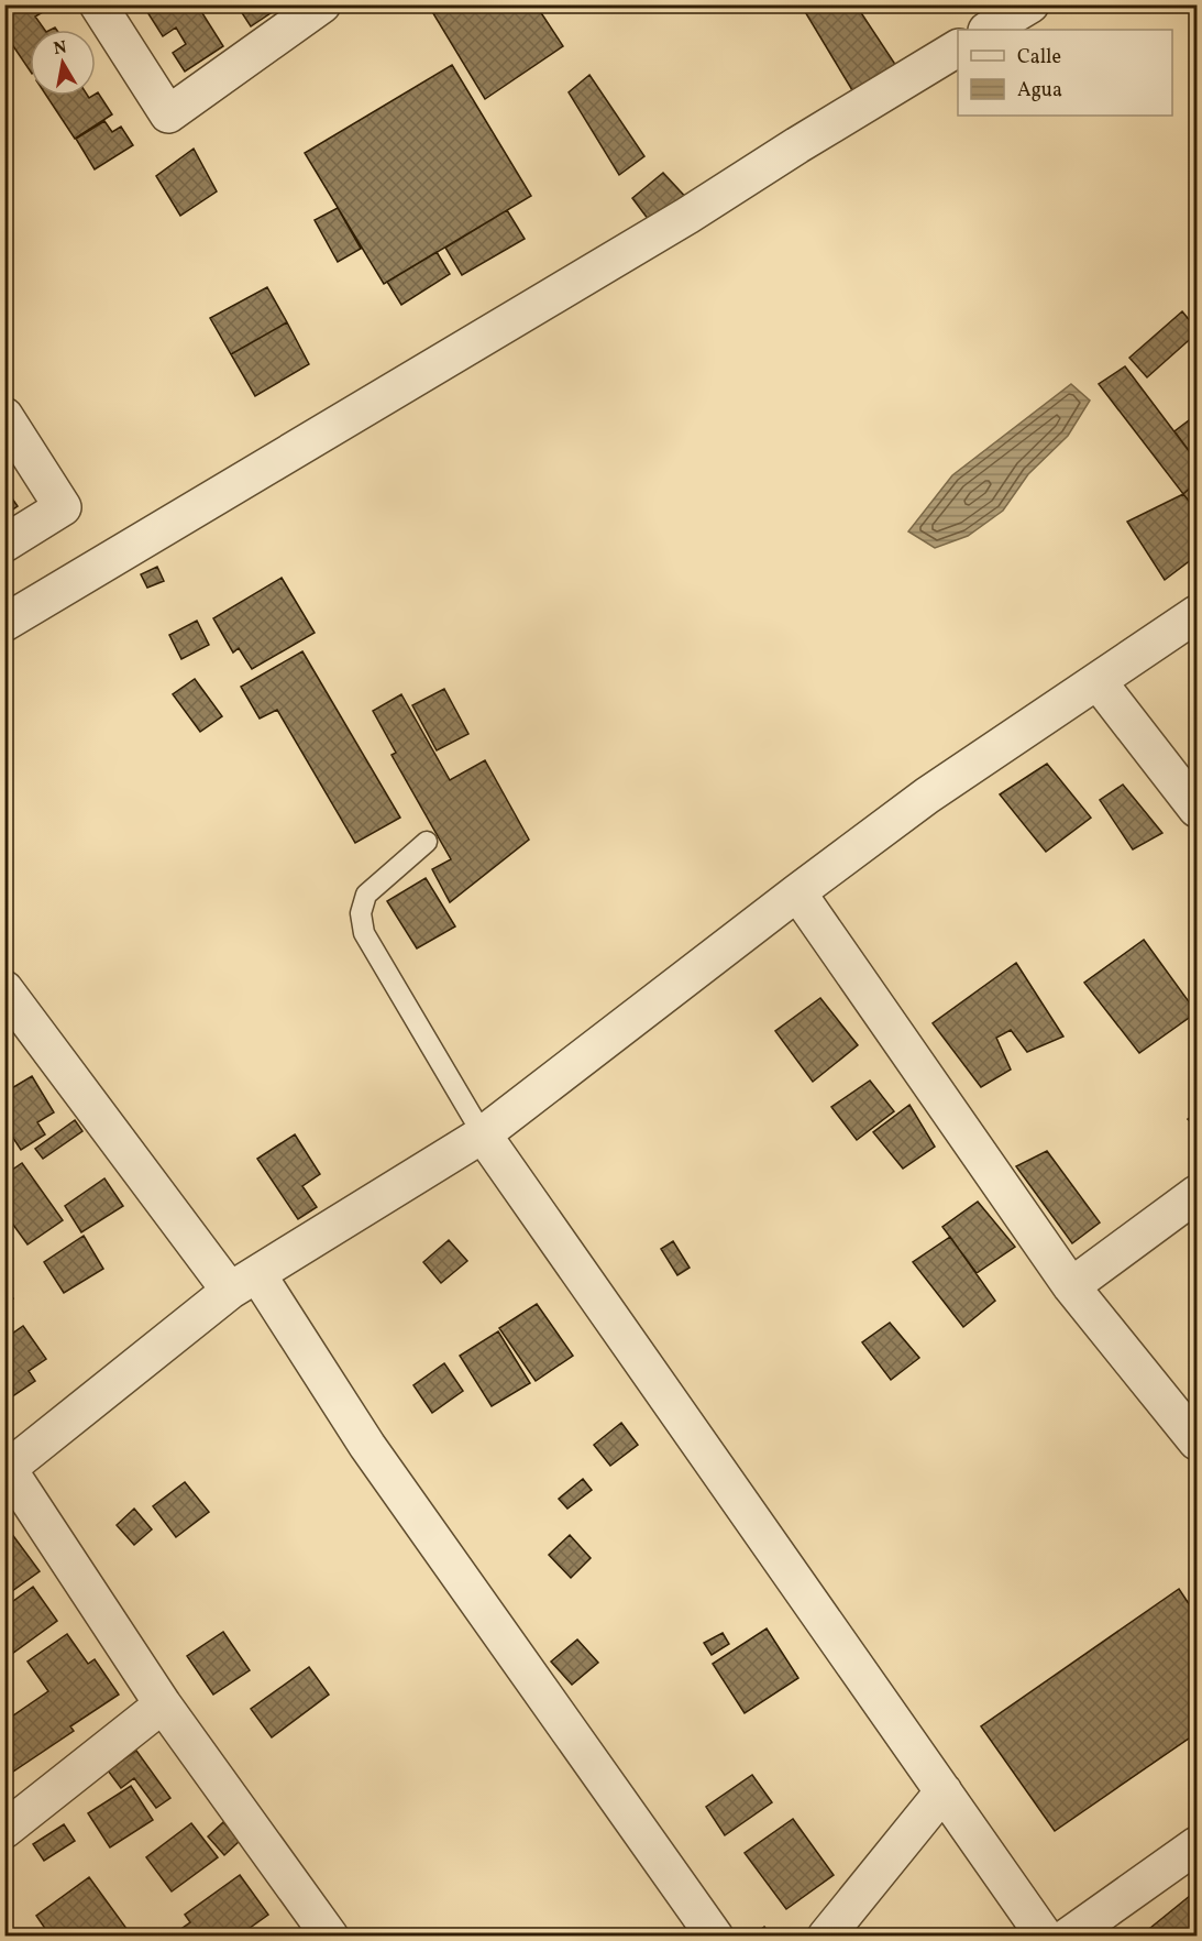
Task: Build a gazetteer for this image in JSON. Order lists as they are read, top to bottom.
{
  "legend": ["Calle", "Agua"],
  "north": "top"
}
